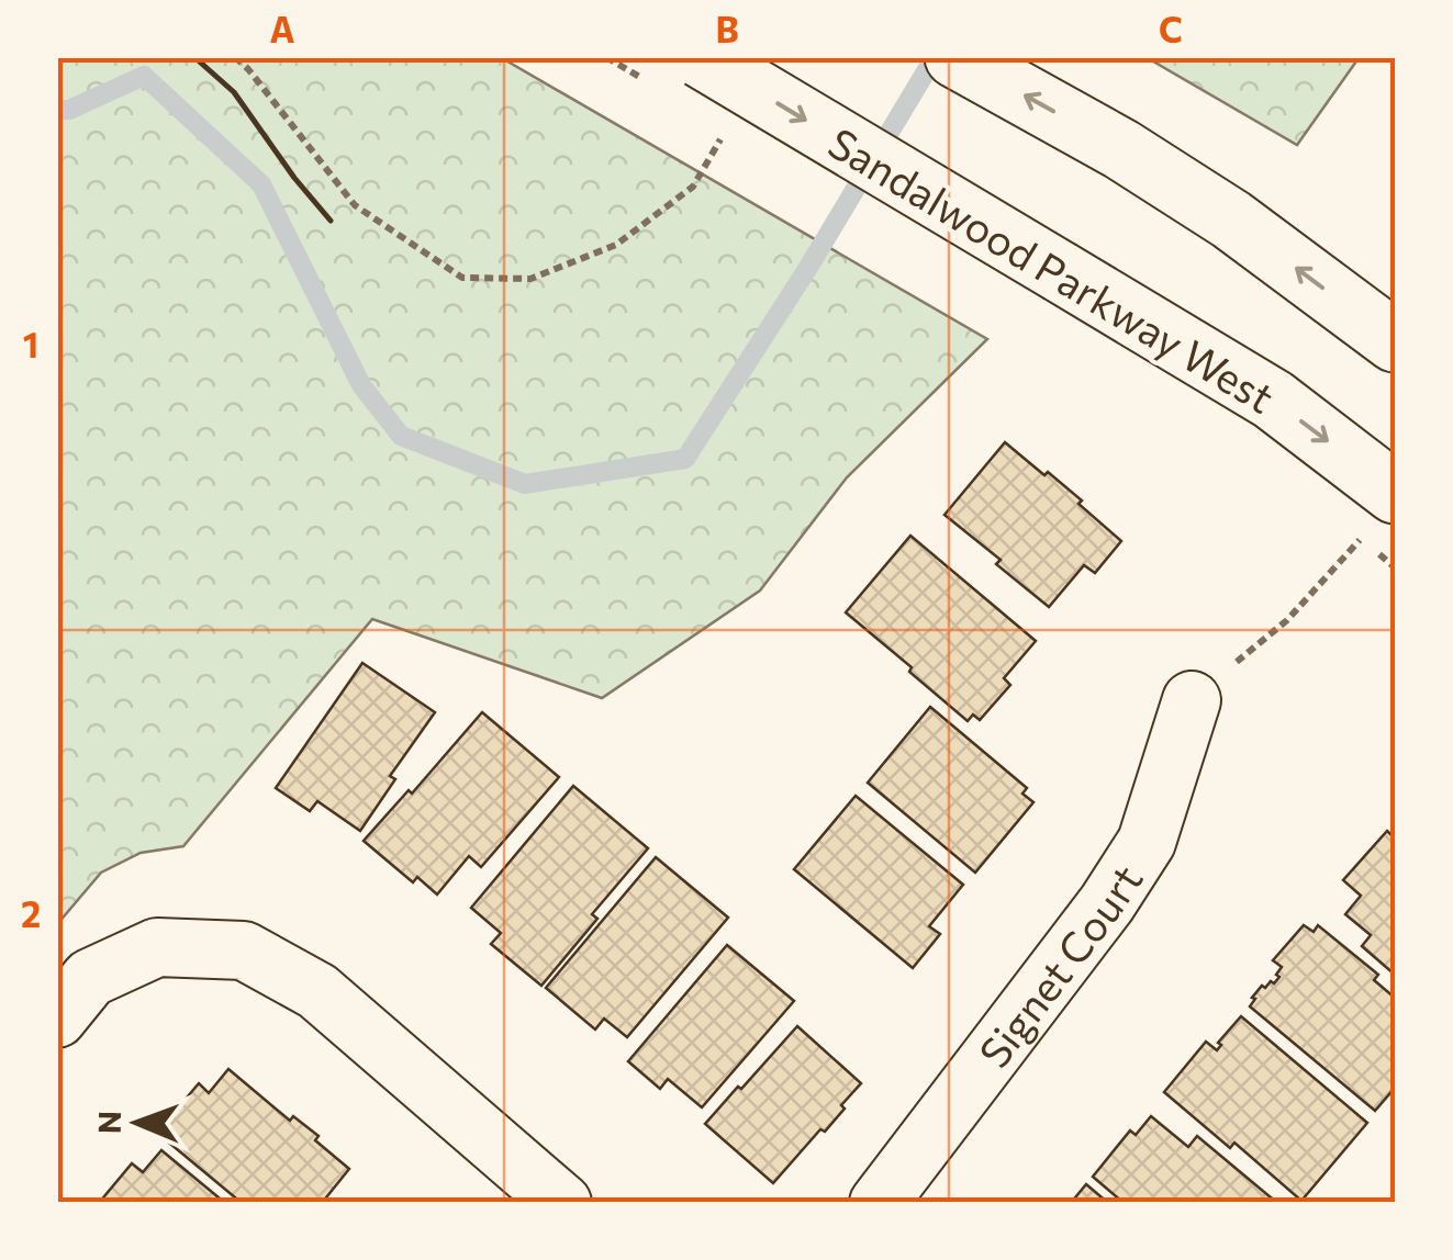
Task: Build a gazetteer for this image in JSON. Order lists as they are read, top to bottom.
{
  "streets": {
    "main road": ["Sandalwood Parkway West"],
    "street": ["Signet Court"]
  },
  "north": "left",
  "grid": {
    "columns": ["A", "B", "C"],
    "rows": ["1", "2"]
  }
}
